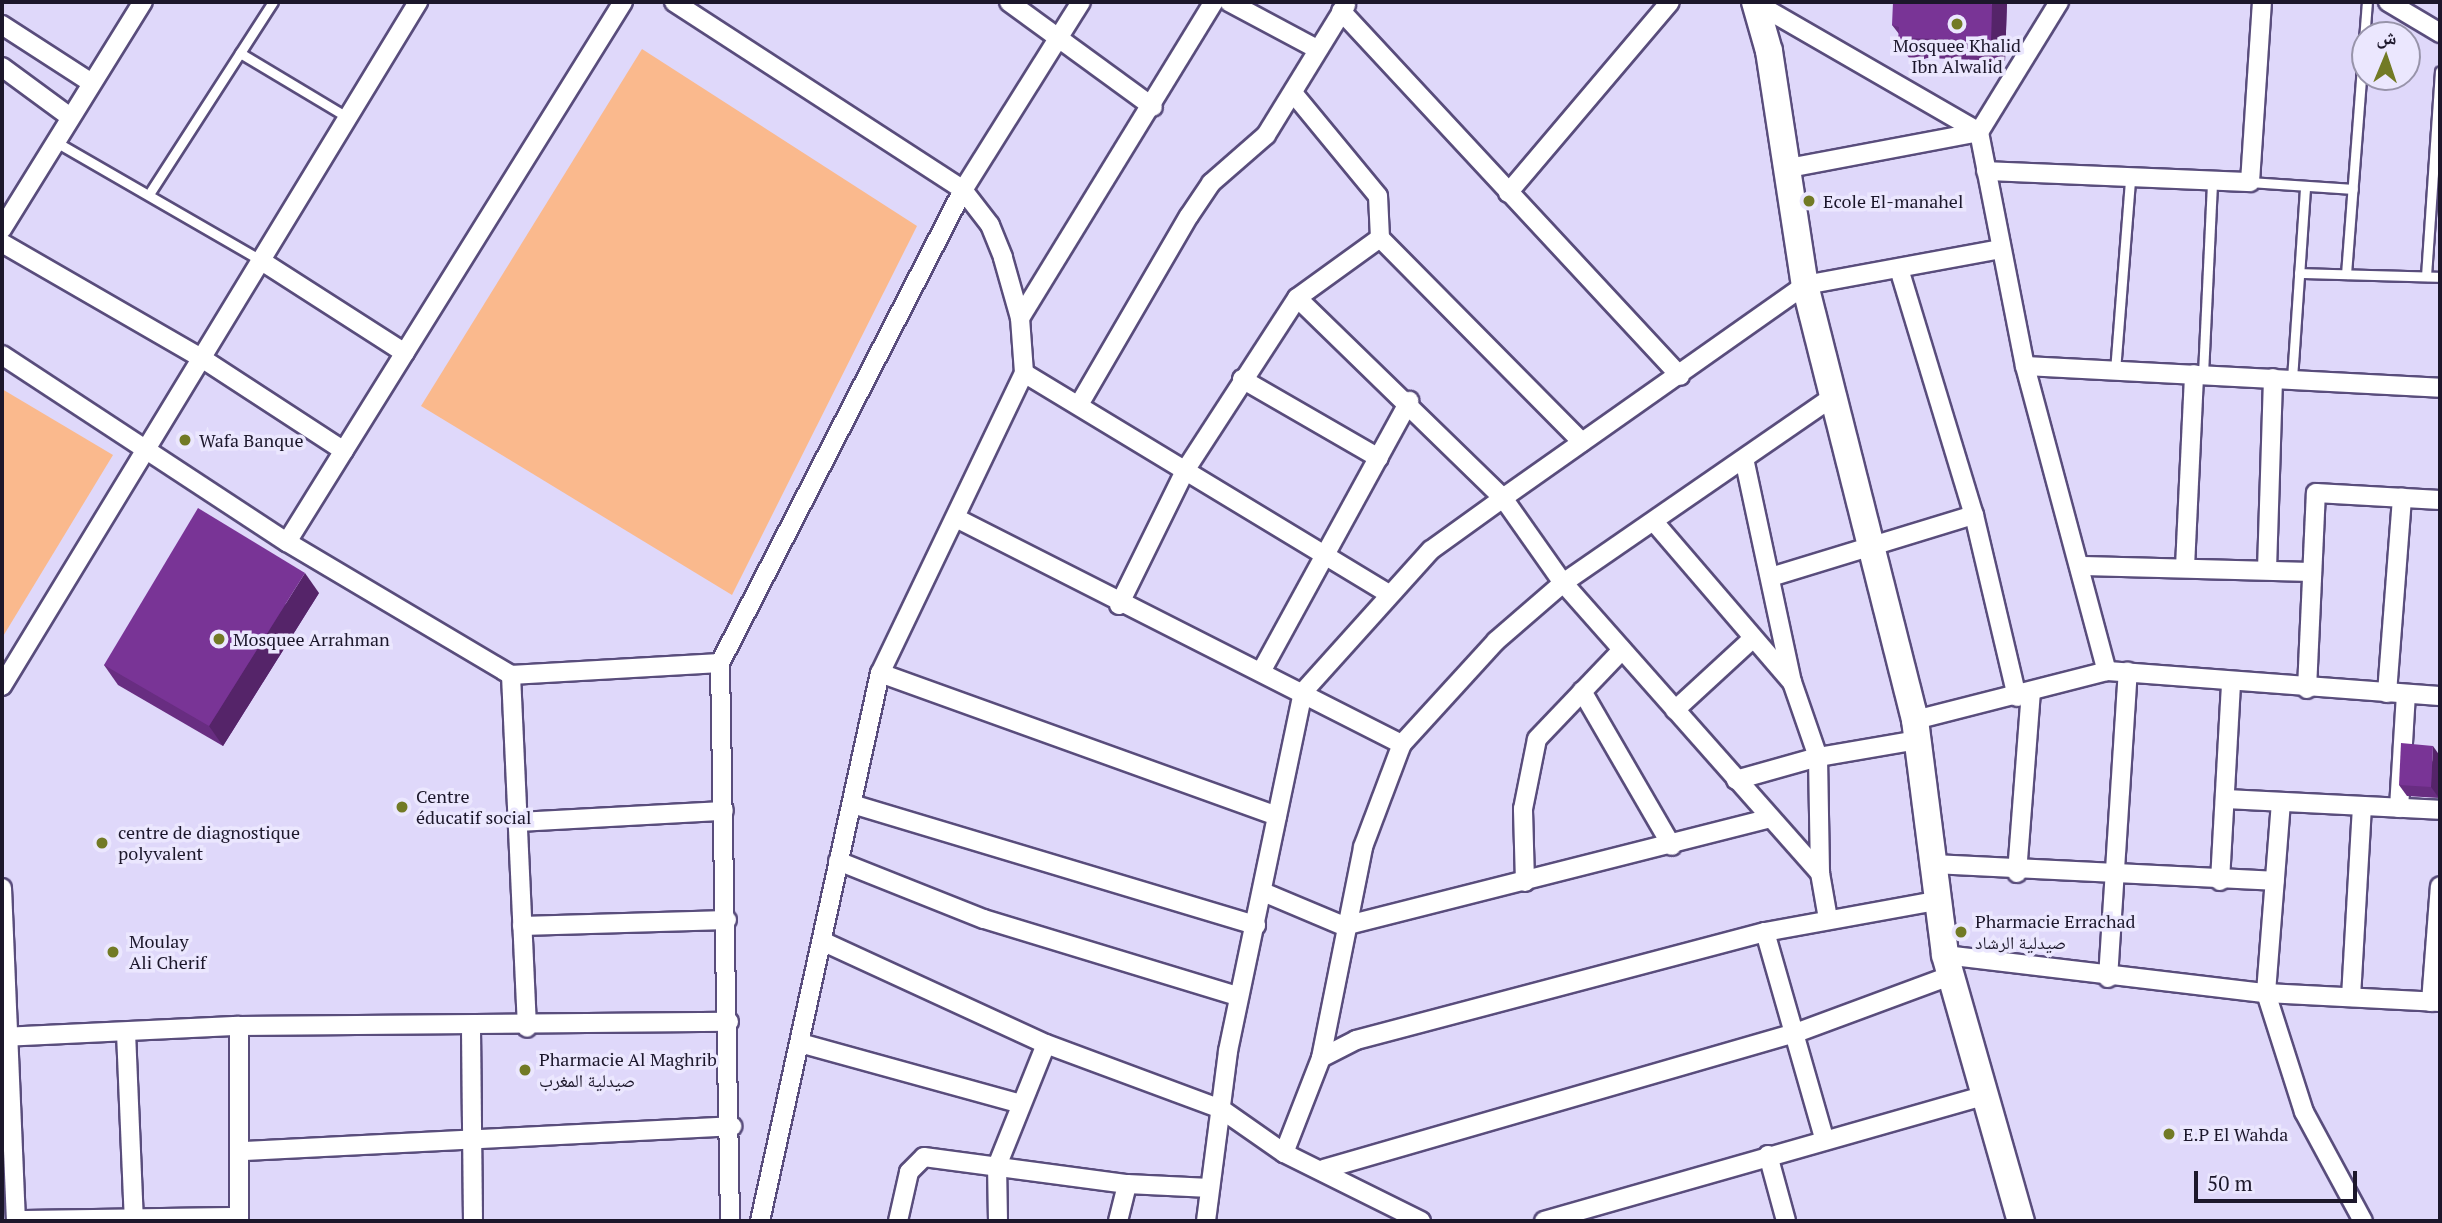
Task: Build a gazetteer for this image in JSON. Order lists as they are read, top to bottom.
{
  "places": [
    "Mosquee Khalid Ibn Alwalid",
    "Ecole El-manahel",
    "Wafa Banque",
    "Mosquee Arrahman",
    "Centre éducatif social",
    "centre de diagnostique polyvalent",
    "Pharmacie Errachad صيدلية الرشاد",
    "Moulay Ali Cherif",
    "Pharmacie Al Maghrib صيدلية المغرب",
    "E.P El Wahda"
  ],
  "scale_bar": "50 m",
  "north": "top"
}
